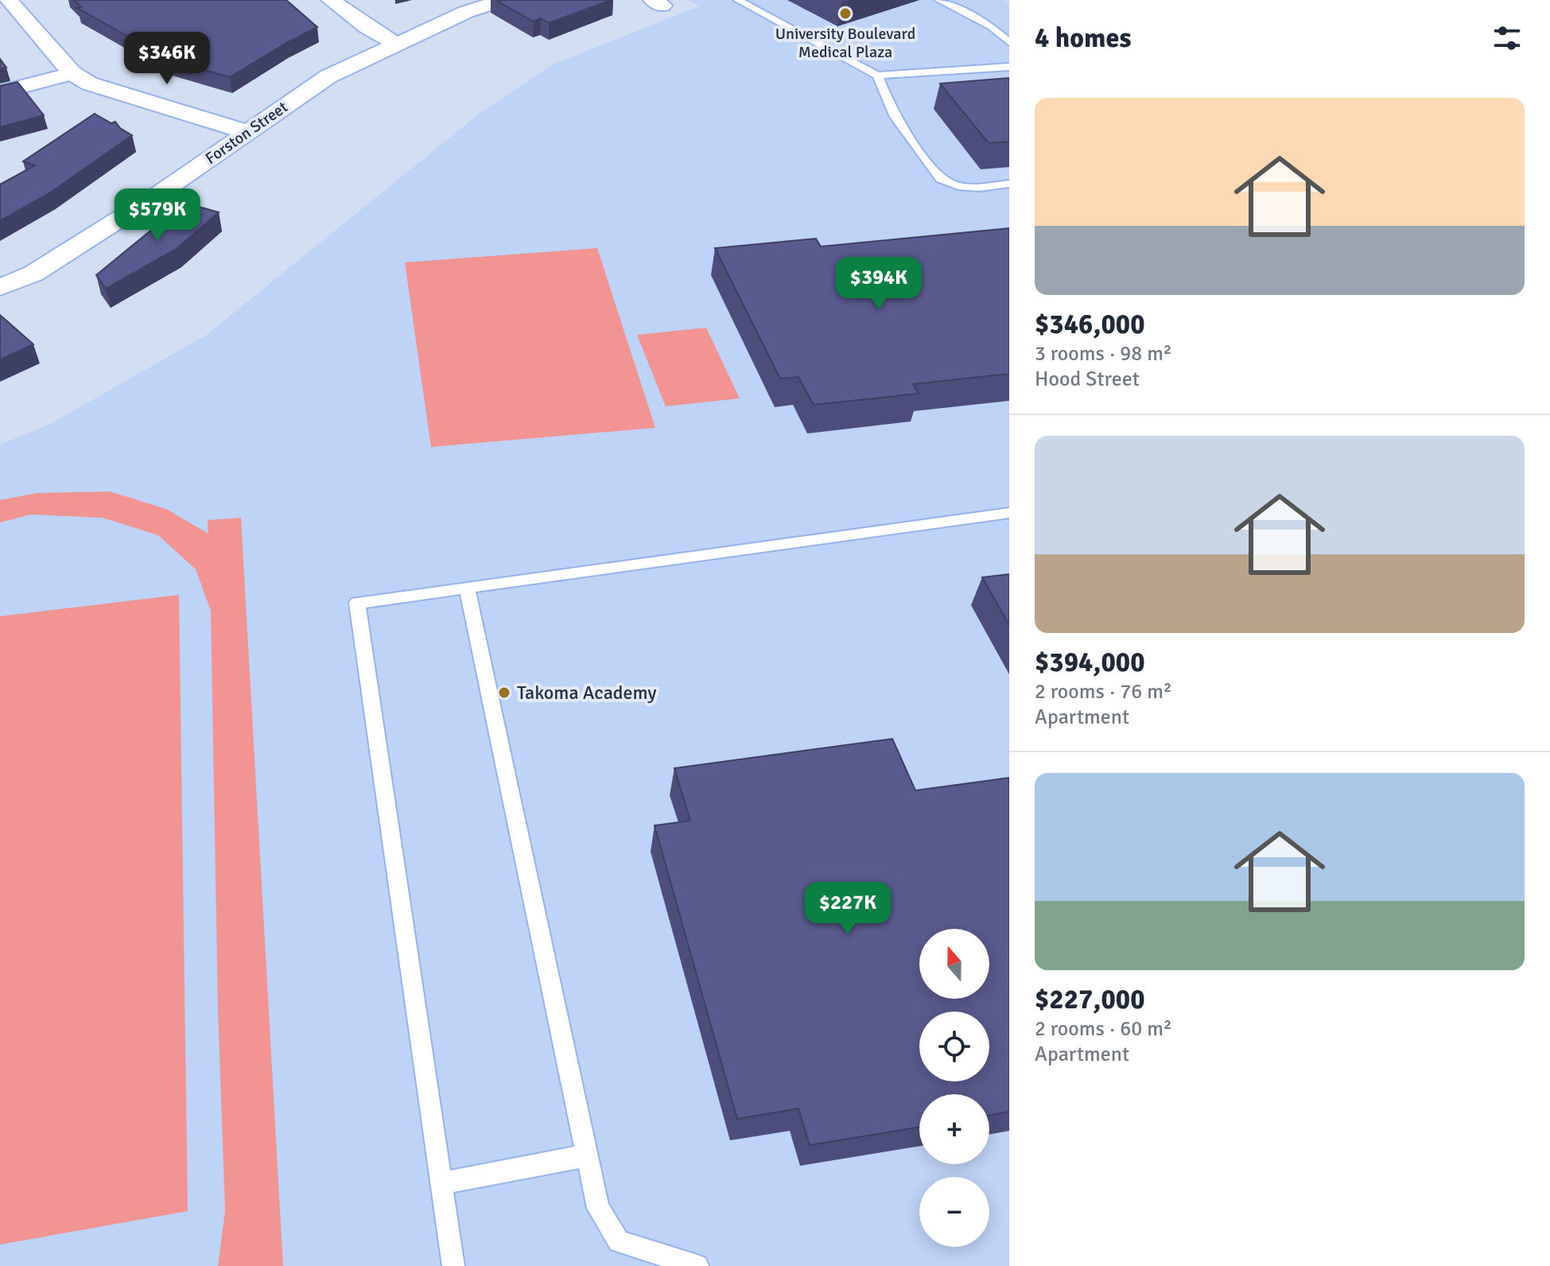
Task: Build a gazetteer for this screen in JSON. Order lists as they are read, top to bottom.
{
  "streets": {
    "street": ["Forston Street"]
  },
  "places": ["University Boulevard Medical Plaza", "Takoma Academy"],
  "north": "top",
  "page": {
    "heading": "4 homes",
    "price": [
      "$346K",
      "$579K",
      "$394K",
      "$227K"
    ],
    "list": [
      {
        "name": "$346,000",
        "note": "3 rooms · 98 m² · Hood Street"
      },
      {
        "name": "$394,000",
        "note": "2 rooms · 76 m² · Apartment"
      },
      {
        "name": "$227,000",
        "note": "2 rooms · 60 m² · Apartment"
      }
    ],
    "map_buttons": ["+", "−"]
  }
}
